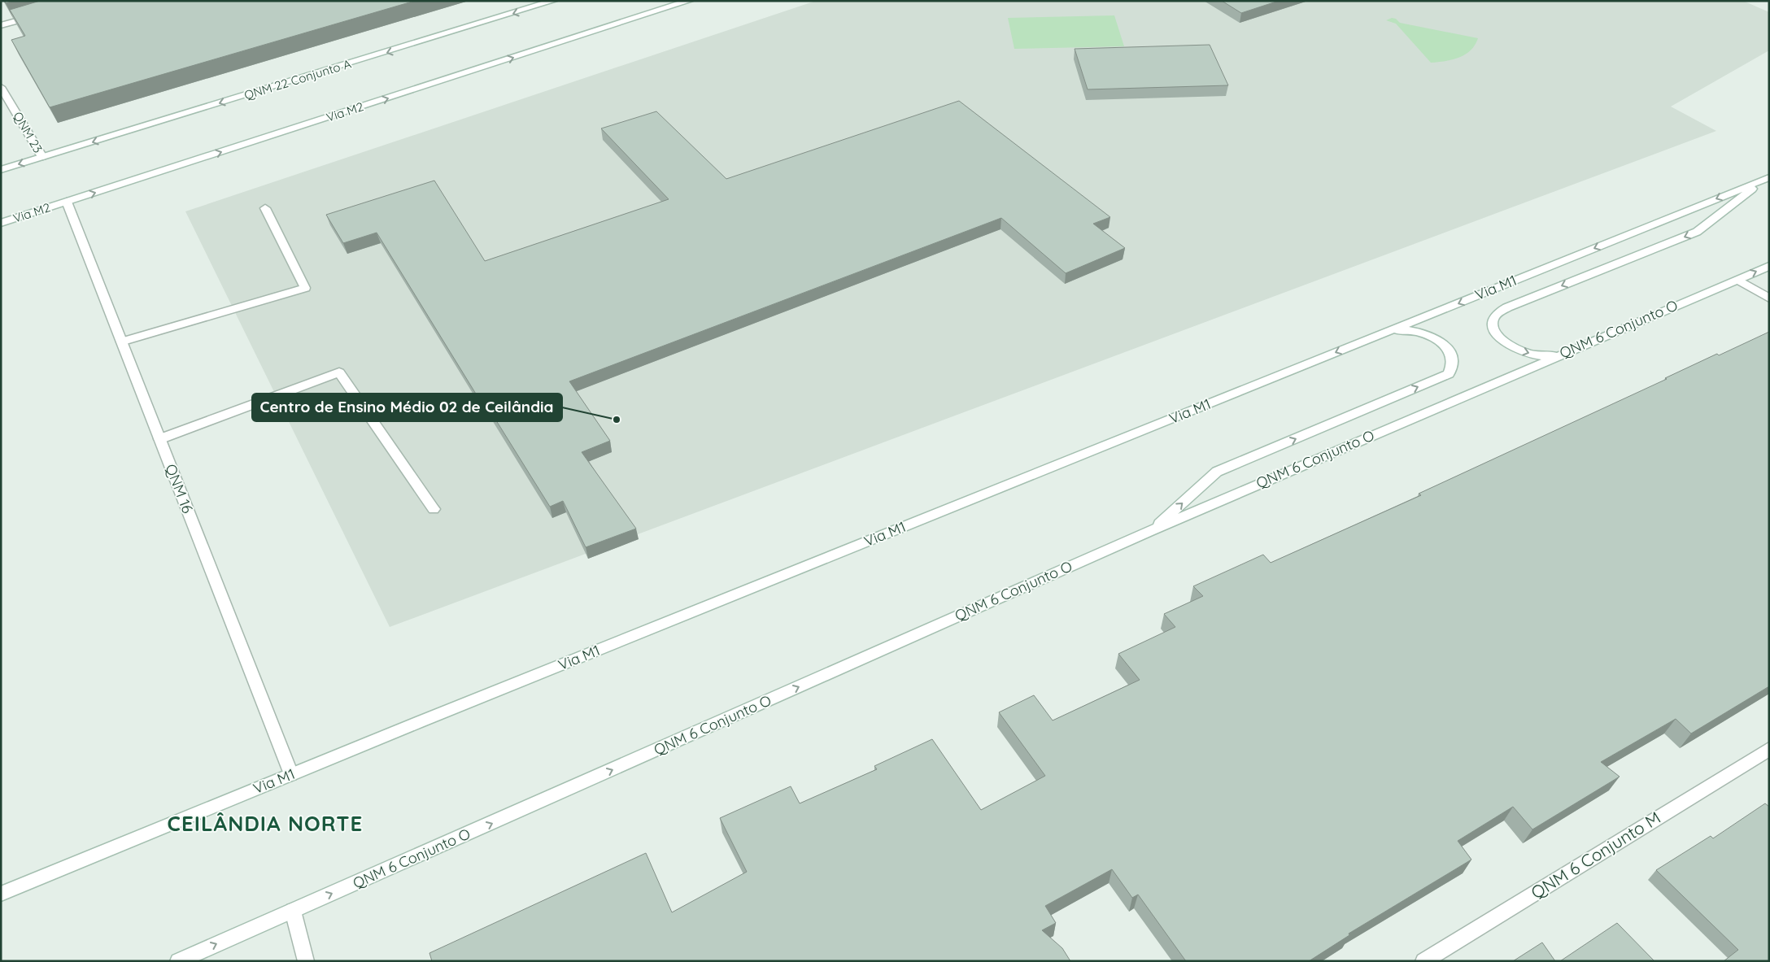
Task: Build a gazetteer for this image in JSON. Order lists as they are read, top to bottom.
{
  "streets": {
    "main road": [
      "QNM 22 Conjunto A",
      "Via M2",
      "QNM 23",
      "Via M1",
      "QNM 6 Conjunto O",
      "QNM 16",
      "QNM 6 Conjunto M"
    ]
  },
  "crossings": [
    ["QNM 22 Conjunto A", "QNM 23"],
    ["Via M2", "QNM 16"],
    ["Via M1", "QNM 16"]
  ],
  "one_way": [
    "QNM 22 Conjunto A",
    "Via M2",
    "Via M1",
    "QNM 6 Conjunto O"
  ],
  "districts": ["CEILÂNDIA NORTE"],
  "places": ["Centro de Ensino Médio 02 de Ceilândia"]
}
